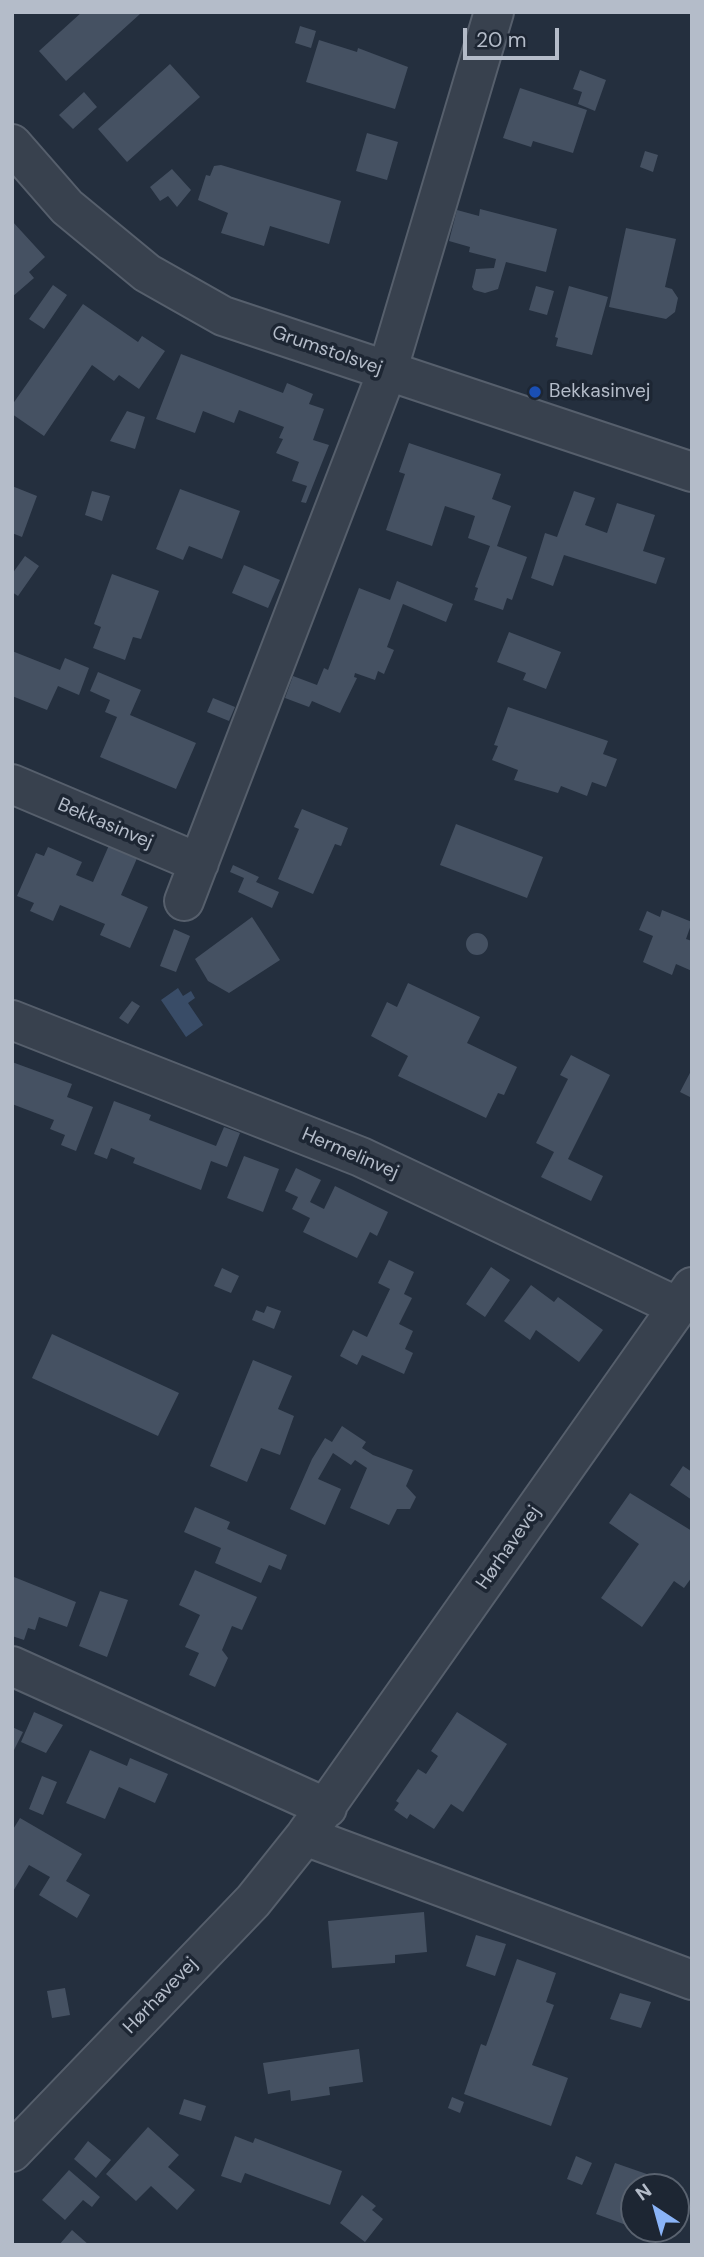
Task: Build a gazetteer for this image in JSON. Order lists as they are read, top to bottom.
{
  "streets": {
    "street": [
      "Grumstolsvej",
      "Bekkasinvej",
      "Hermelinvej",
      "Hørhavevej"
    ]
  },
  "crossings": [
    ["Hermelinvej", "Hørhavevej"]
  ],
  "places": ["Bekkasinvej"],
  "scale_bar": "20 m",
  "north": "top left"
}
